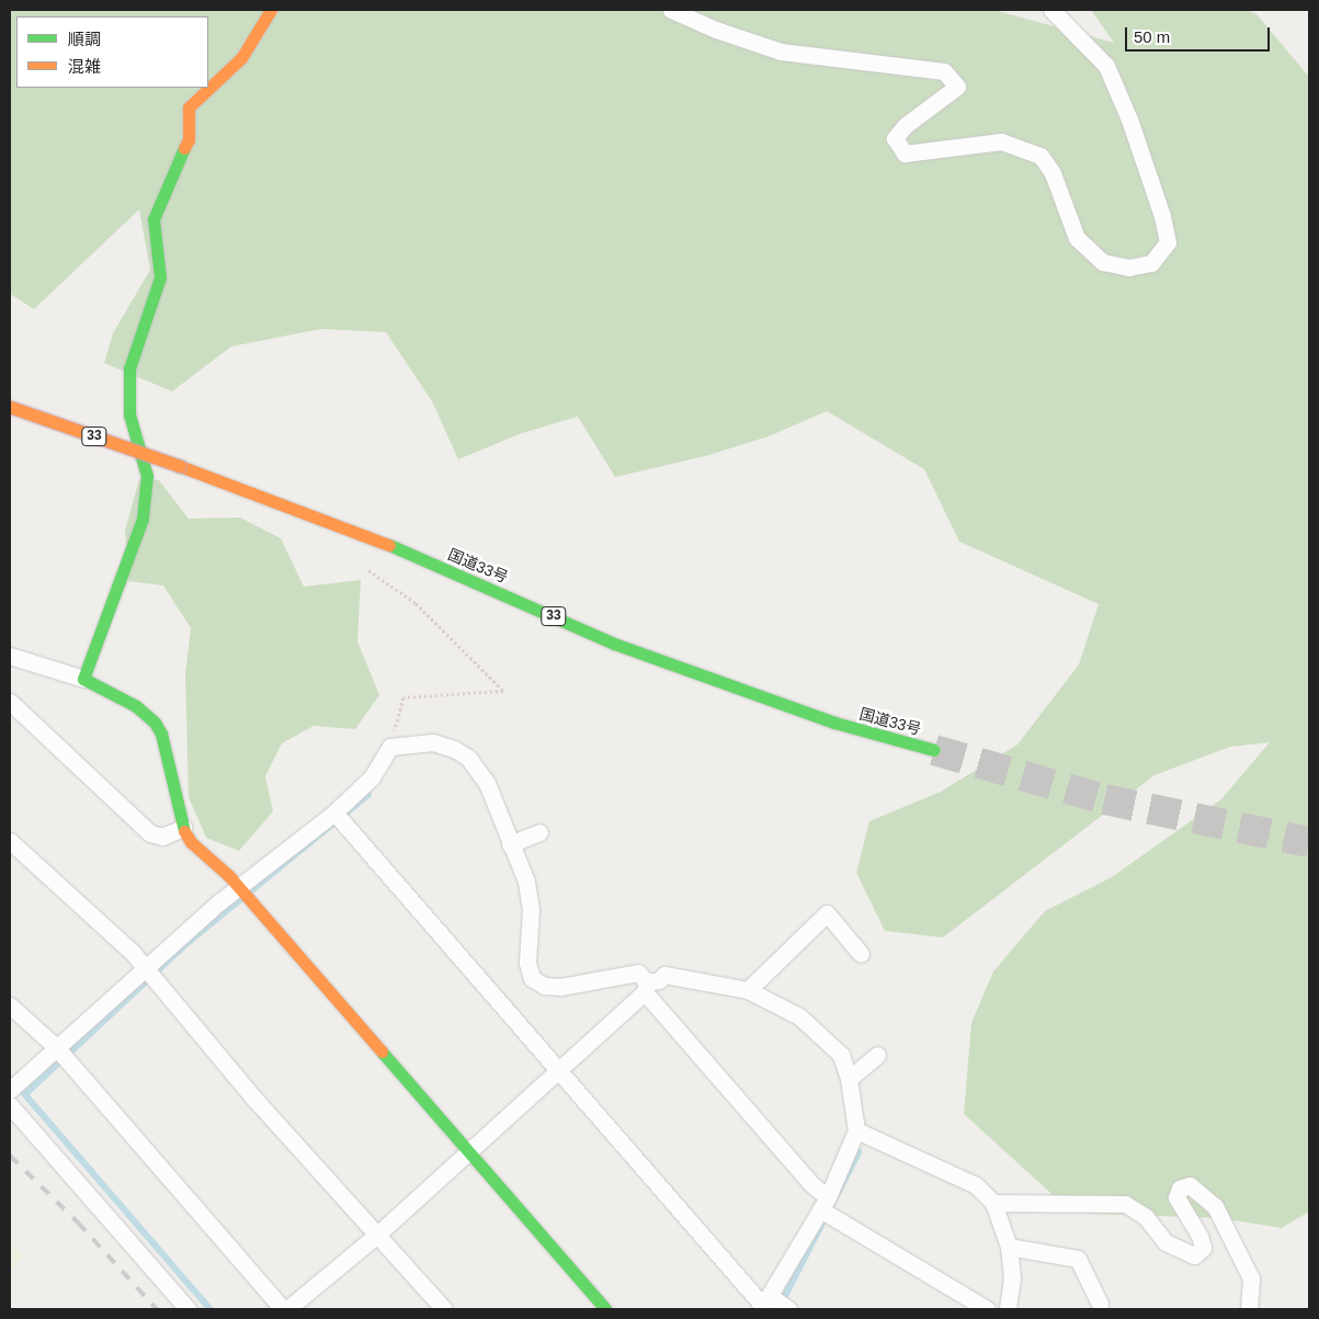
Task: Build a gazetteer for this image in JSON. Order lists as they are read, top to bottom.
{
  "streets": {
    "main road": ["33", "国道33号"]
  },
  "legend": ["順調", "混雑"],
  "scale_bar": "50 m"
}
